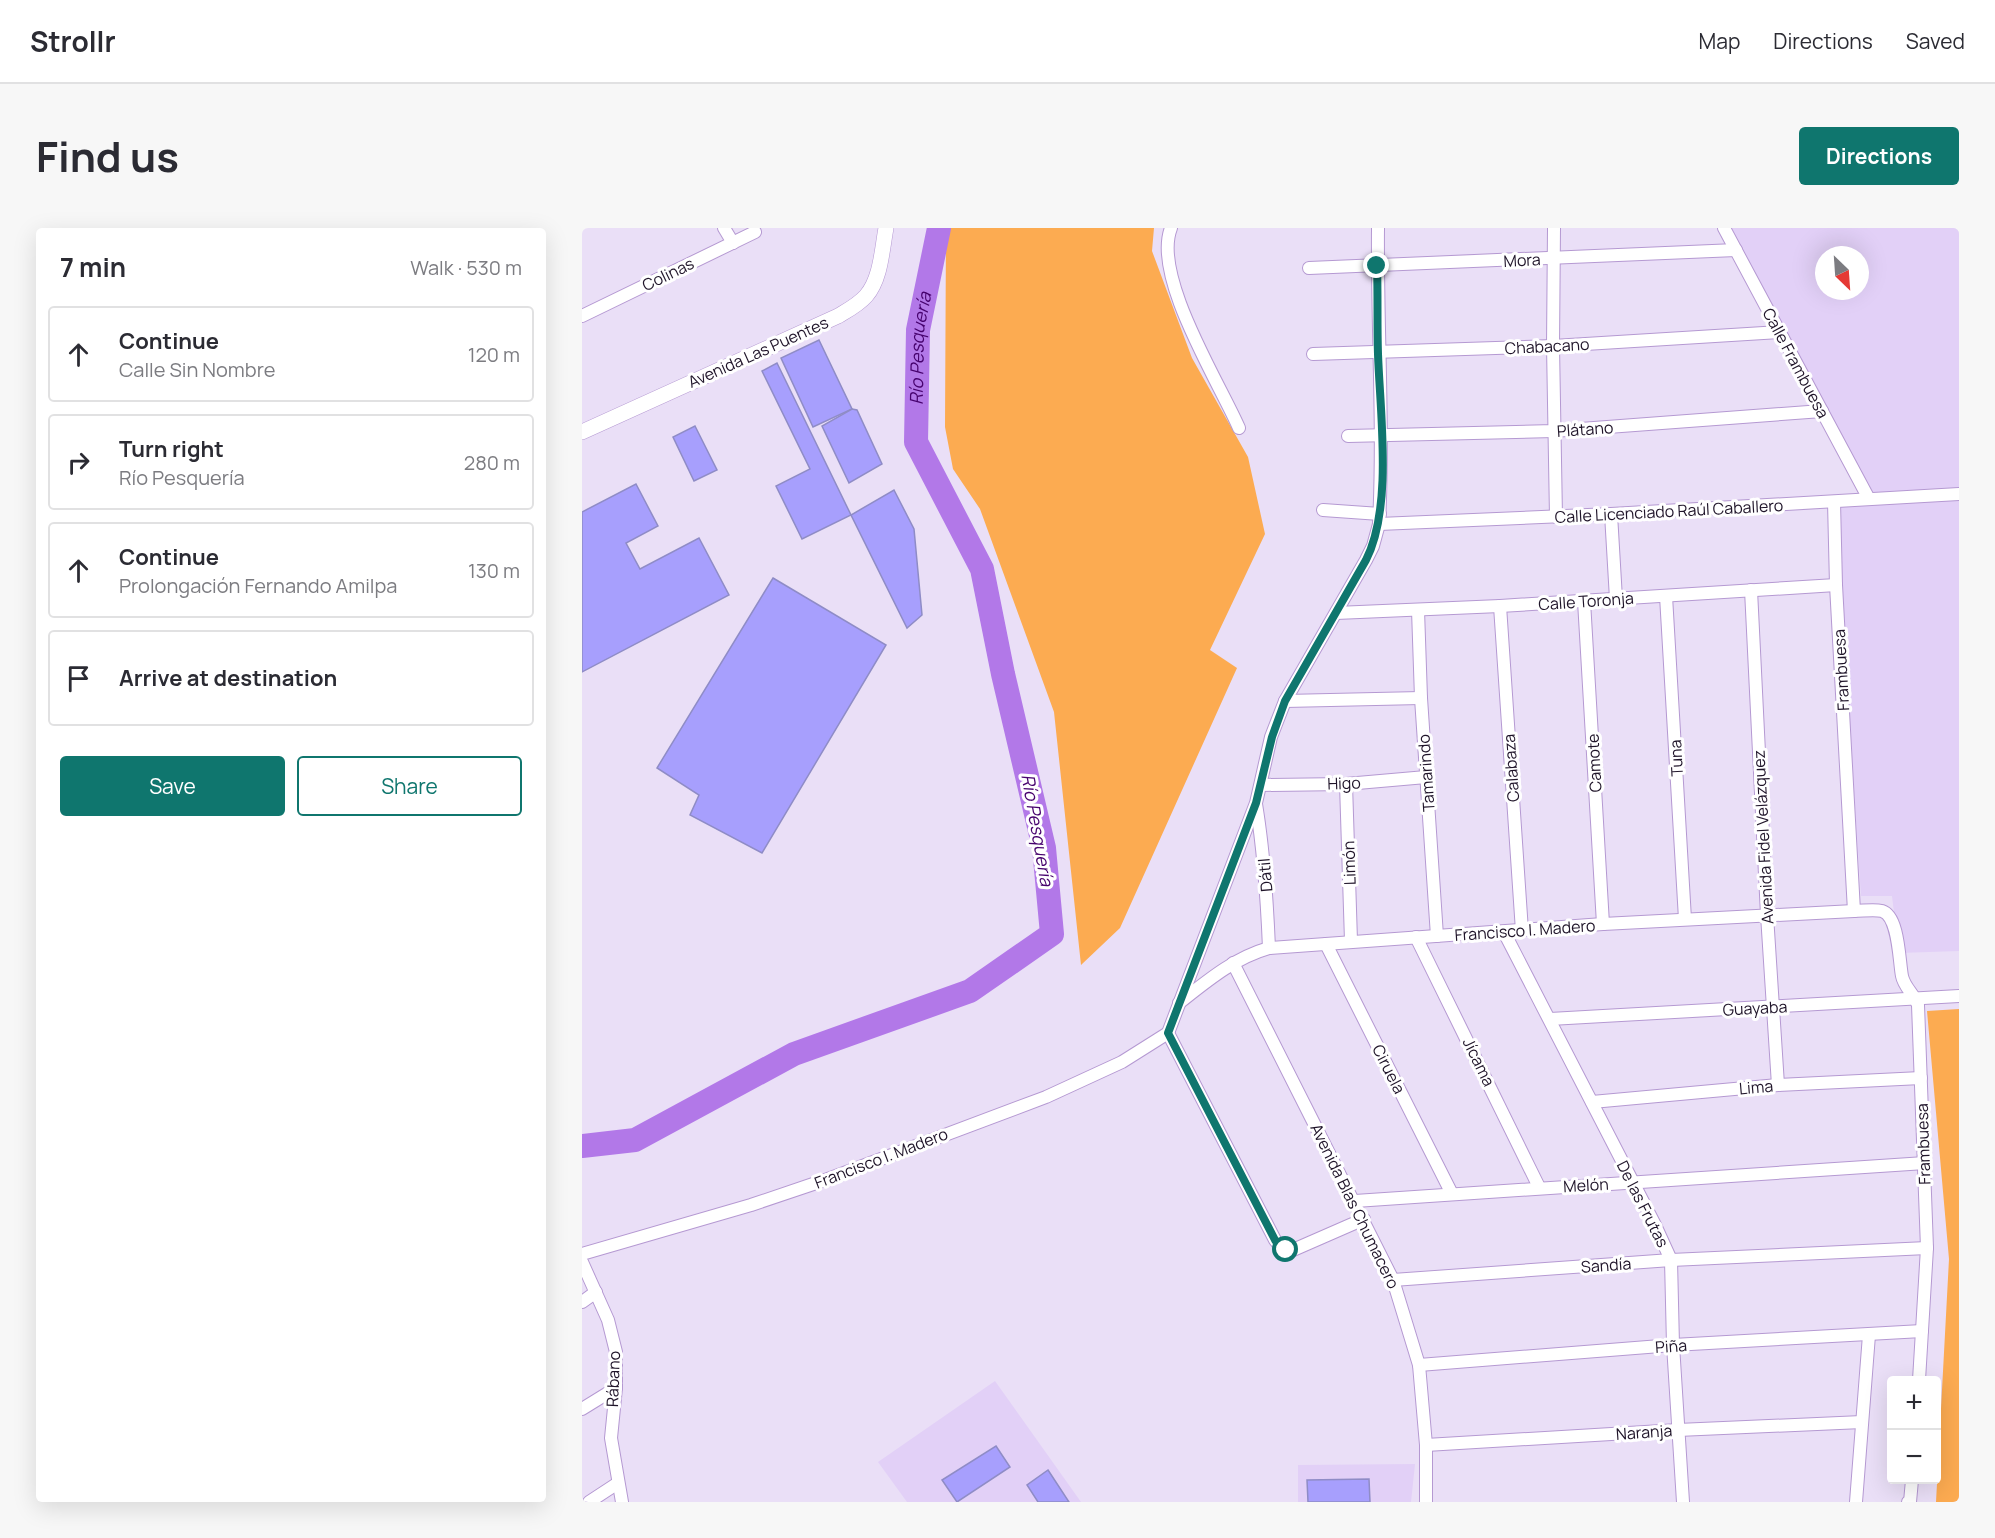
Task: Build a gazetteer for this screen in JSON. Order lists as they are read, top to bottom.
{
  "streets": {
    "street": [
      "Mora",
      "Colinas",
      "Chabacano",
      "Avenida Las Puentes",
      "Calle Frambuesa",
      "Plátano",
      "Calle Licenciado Raúl Caballero",
      "Calle Toronja",
      "Frambuesa",
      "Tuna",
      "Camote",
      "Calabaza",
      "Tamarindo",
      "Higo",
      "Avenida Fidel Velázquez",
      "Limón",
      "Dátil",
      "Francisco I. Madero",
      "Guayaba",
      "Jícama",
      "Ciruela",
      "Lima",
      "Melón",
      "De las Frutas",
      "Avenida Blas Chumacero",
      "Sandía",
      "Piña",
      "Rábano",
      "Naranja"
    ]
  },
  "crossings": [
    ["Mora", "Calle Frambuesa"],
    ["Chabacano", "Calle Frambuesa"],
    ["Calle Frambuesa", "Plátano"],
    ["Calle Frambuesa", "Calle Licenciado Raúl Caballero"],
    ["Calle Licenciado Raúl Caballero", "Frambuesa"],
    ["Calle Toronja", "Frambuesa"],
    ["Calle Toronja", "Tuna"],
    ["Calle Toronja", "Camote"],
    ["Calle Toronja", "Calabaza"],
    ["Calle Toronja", "Tamarindo"],
    ["Calle Toronja", "Avenida Fidel Velázquez"],
    ["Frambuesa", "Francisco I. Madero"],
    ["Frambuesa", "Guayaba"],
    ["Frambuesa", "Lima"],
    ["Frambuesa", "Melón"],
    ["Frambuesa", "Sandía"],
    ["Frambuesa", "Piña"],
    ["Tuna", "Francisco I. Madero"],
    ["Camote", "Francisco I. Madero"],
    ["Calabaza", "Francisco I. Madero"],
    ["Tamarindo", "Higo"],
    ["Tamarindo", "Francisco I. Madero"],
    ["Higo", "Limón"],
    ["Avenida Fidel Velázquez", "Francisco I. Madero"],
    ["Avenida Fidel Velázquez", "Guayaba"],
    ["Avenida Fidel Velázquez", "Lima"],
    ["Limón", "Francisco I. Madero"],
    ["Dátil", "Francisco I. Madero"],
    ["Francisco I. Madero", "Jícama"],
    ["Francisco I. Madero", "Ciruela"],
    ["Francisco I. Madero", "De las Frutas"],
    ["Francisco I. Madero", "Avenida Blas Chumacero"],
    ["Guayaba", "De las Frutas"],
    ["Jícama", "Melón"],
    ["Ciruela", "Melón"],
    ["Lima", "De las Frutas"],
    ["Melón", "De las Frutas"],
    ["Melón", "Avenida Blas Chumacero"],
    ["De las Frutas", "Sandía"],
    ["De las Frutas", "Piña"],
    ["De las Frutas", "Naranja"],
    ["Avenida Blas Chumacero", "Sandía"],
    ["Avenida Blas Chumacero", "Piña"],
    ["Avenida Blas Chumacero", "Naranja"]
  ],
  "water": ["Río Pesquería"],
  "north": "bottom right",
  "page": {
    "header": "Strollr",
    "nav": ["Map", "Directions", "Saved"],
    "title": "Find us",
    "buttons": [
      "Directions",
      ["Save", "Share"]
    ],
    "heading": ["7 min", "Walk · 530 m"],
    "list": [
      ["Continue", "Calle Sin Nombre", "120 m"],
      ["Turn right", "Río Pesquería", "280 m"],
      ["Continue", "Prolongación Fernando Amilpa", "130 m"],
      "Arrive at destination"
    ],
    "map_buttons": ["+", "−"]
  }
}
